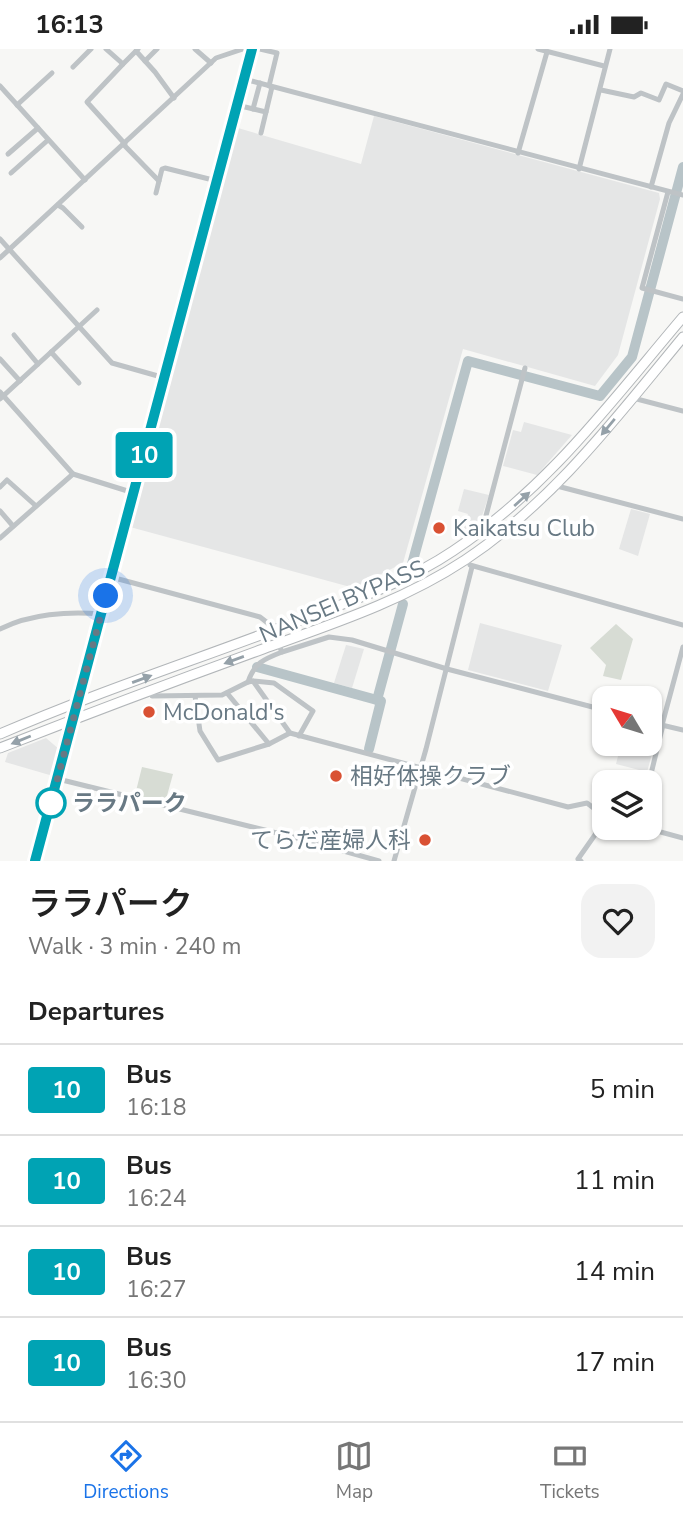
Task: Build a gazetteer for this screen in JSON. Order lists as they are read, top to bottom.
{
  "streets": {
    "highway": ["NANSEI BYPASS"]
  },
  "places": [
    "Kaikatsu Club",
    "McDonald's",
    "相好体操クラブ",
    "ララパーク",
    "てらだ産婦人科"
  ],
  "lines": ["bus line 10"],
  "north": "top left",
  "page": {
    "status": "16:13",
    "on_map": "10",
    "heading": [
      ["ララパーク", "Walk · 3 min · 240 m"],
      "Departures"
    ],
    "list": [
      {
        "mark": "10",
        "name": "Bus",
        "note": "16:18",
        "value": "5 min"
      },
      {
        "mark": "10",
        "name": "Bus",
        "note": "16:24",
        "value": "11 min"
      },
      {
        "mark": "10",
        "name": "Bus",
        "note": "16:27",
        "value": "14 min"
      },
      {
        "mark": "10",
        "name": "Bus",
        "note": "16:30",
        "value": "17 min"
      }
    ],
    "tabs": ["Directions", "Map", "Tickets"]
  }
}
